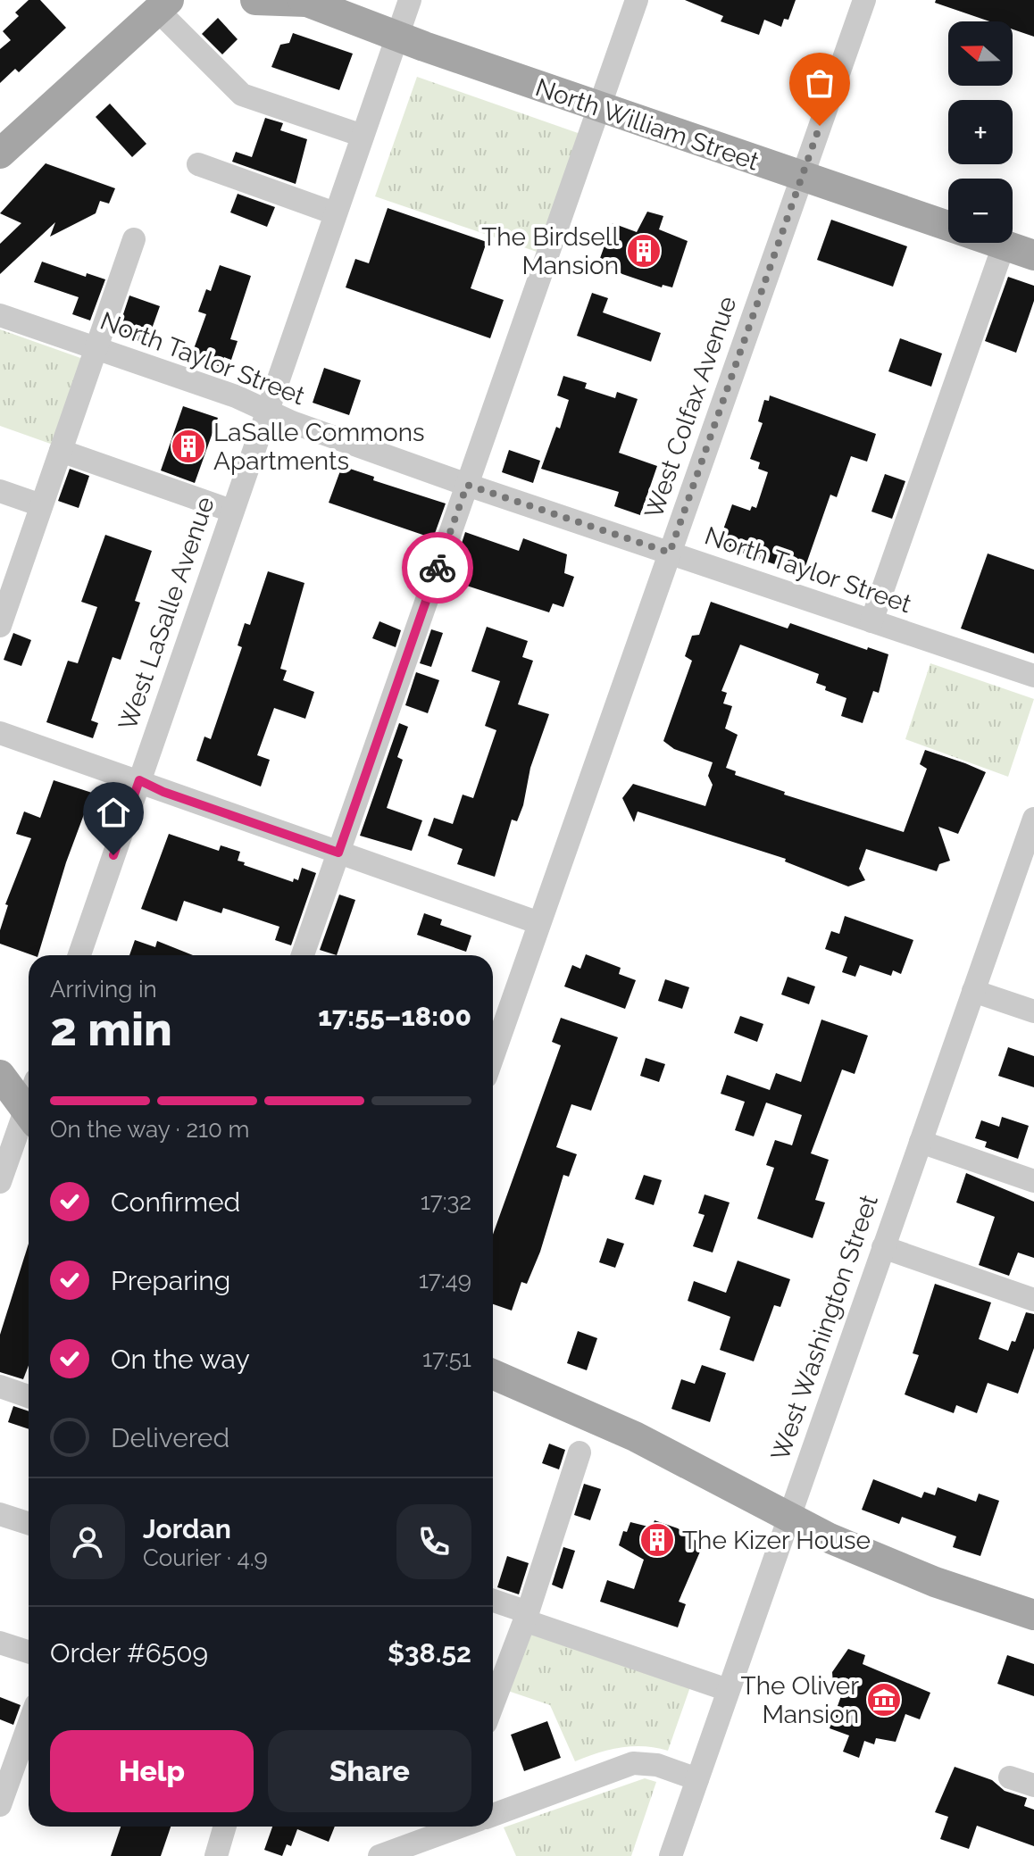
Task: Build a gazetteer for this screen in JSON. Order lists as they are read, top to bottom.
{
  "streets": {
    "main road": ["North William Street"],
    "street": [
      "North Taylor Street",
      "West Colfax Avenue",
      "West LaSalle Avenue",
      "West Washington Street"
    ]
  },
  "crossings": [
    ["North William Street", "West Colfax Avenue"],
    ["North William Street", "West LaSalle Avenue"],
    ["North Taylor Street", "West Colfax Avenue"],
    ["North Taylor Street", "West LaSalle Avenue"]
  ],
  "places": {
    "building": ["The Birdsell Mansion", "LaSalle Commons Apartments", "The Kizer House"],
    "museum": ["The Oliver Mansion"]
  },
  "north": "left",
  "page": {
    "map_buttons": ["+", "−"],
    "heading": ["2 min", "Arriving in", "17:55–18:00"],
    "panel": [
      "Jordan",
      "Courier · 4.9",
      "Order #6509",
      "$38.52"
    ],
    "bar": "On the way · 210 m",
    "list": [
      ["Confirmed", "17:32"],
      ["Preparing", "17:49"],
      ["On the way", "17:51"],
      "Delivered"
    ],
    "buttons": ["Help", "Share"]
  }
}
